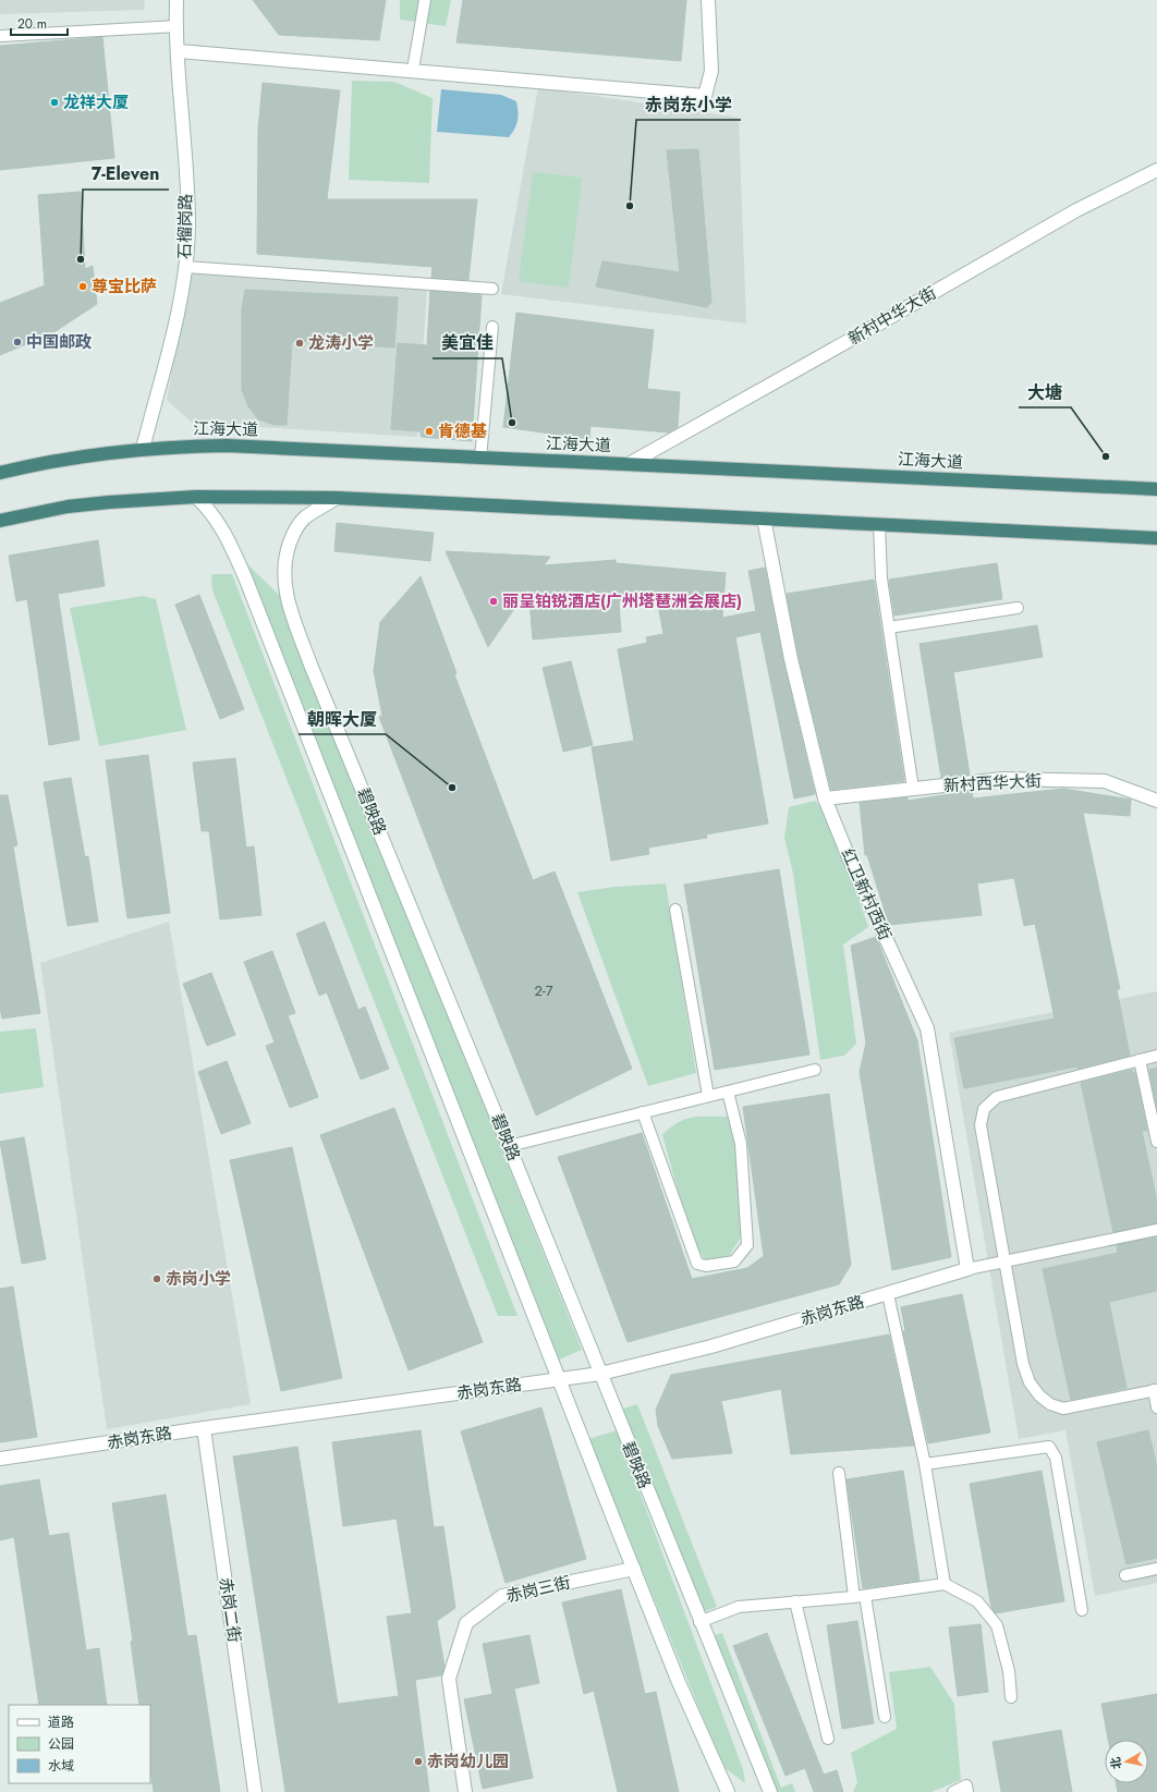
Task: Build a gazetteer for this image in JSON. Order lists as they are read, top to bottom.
{
  "streets": {
    "highway": ["江海大道"],
    "street": [
      "石榴岗路",
      "新村中华大街",
      "新村西华大街",
      "碧映路",
      "红卫新村西街",
      "赤岗东路",
      "赤岗三街",
      "赤岗二街"
    ]
  },
  "crossings": [
    ["石榴岗路", "江海大道"],
    ["新村中华大街", "江海大道"],
    ["新村西华大街", "红卫新村西街"],
    ["碧映路", "赤岗东路"],
    ["碧映路", "赤岗三街"],
    ["红卫新村西街", "赤岗东路"],
    ["赤岗东路", "赤岗二街"]
  ],
  "places": [
    "龙祥大厦",
    "赤岗东小学",
    "7-Eleven",
    "尊宝比萨",
    "中国邮政",
    "龙涛小学",
    "美宜佳",
    "肯德基",
    "大塘",
    "丽呈铂锐酒店(广州塔琶洲会展店)",
    "朝晖大厦",
    "赤岗小学",
    "赤岗幼儿园"
  ],
  "house_numbers": ["2-7"],
  "legend": ["道路", "公园", "水域"],
  "scale_bar": "20 m",
  "north": "left"
}
